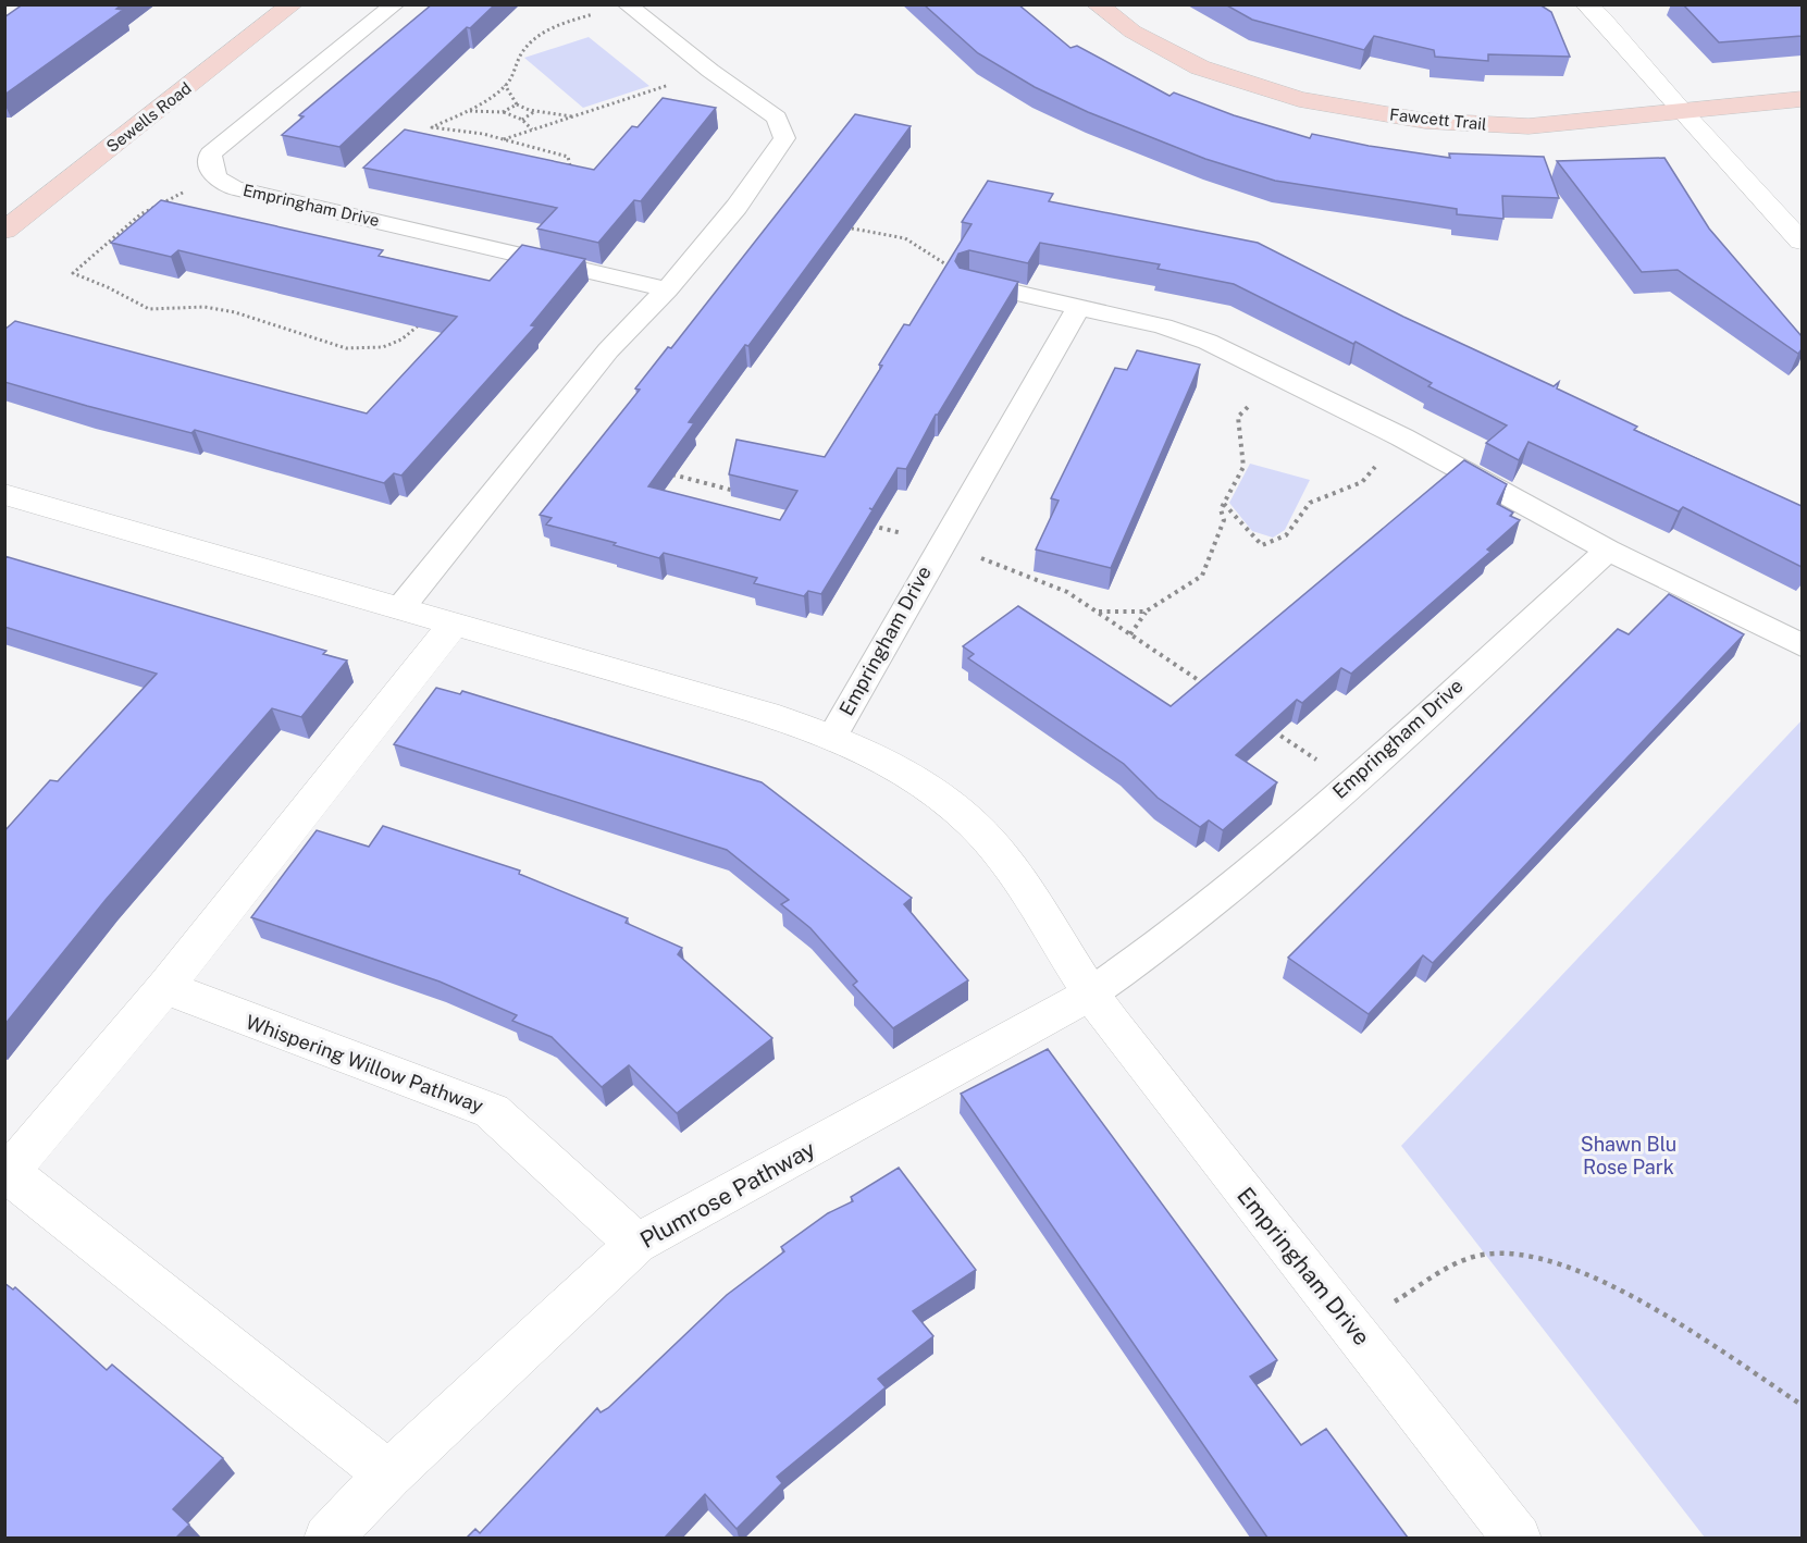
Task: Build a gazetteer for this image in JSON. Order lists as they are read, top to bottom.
{
  "streets": {
    "street": [
      "Sewells Road",
      "Fawcett Trail",
      "Empringham Drive",
      "Whispering Willow Pathway",
      "Plumrose Pathway"
    ]
  },
  "crossings": [
    ["Empringham Drive", "Plumrose Pathway"],
    ["Whispering Willow Pathway", "Plumrose Pathway"]
  ],
  "parks": ["Shawn Blu Rose Park"]
}
